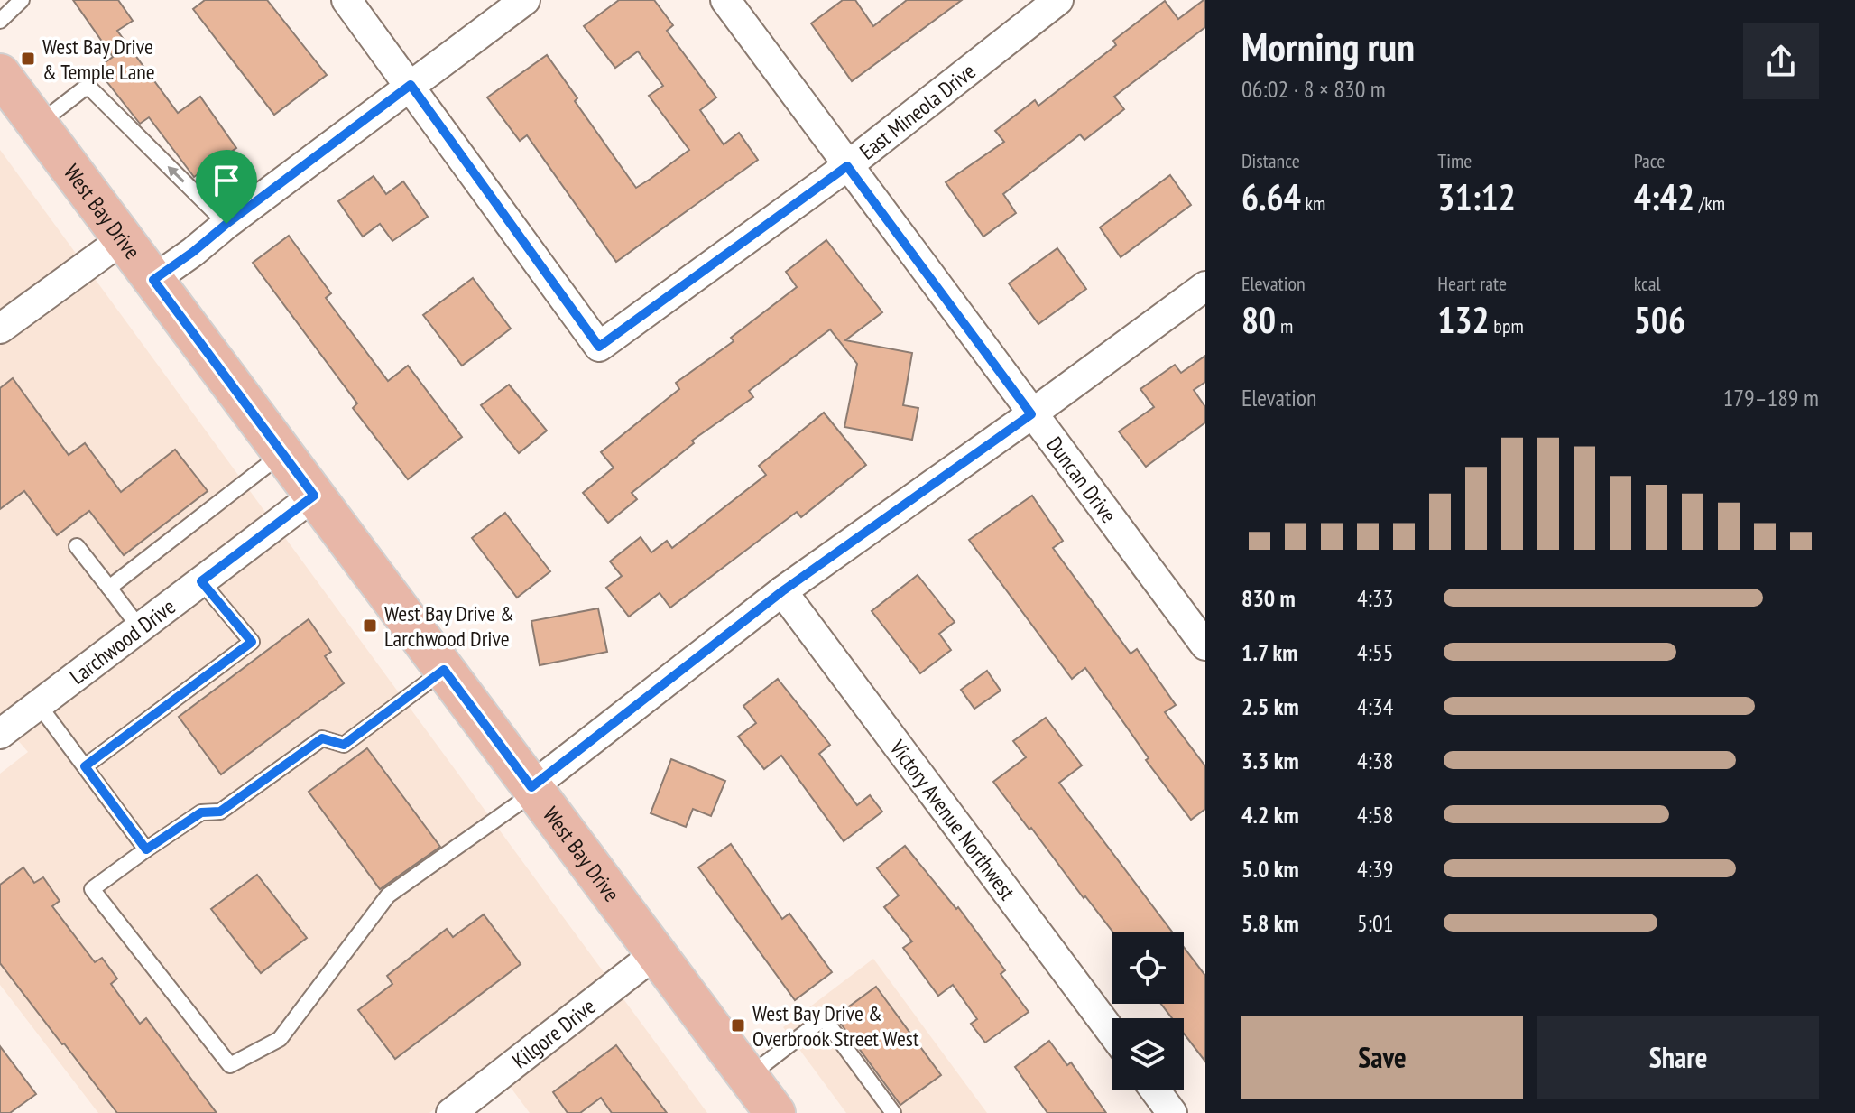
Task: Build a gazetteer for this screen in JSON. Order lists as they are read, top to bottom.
{
  "streets": {
    "main road": ["West Bay Drive"],
    "street": [
      "East Mineola Drive",
      "Duncan Drive",
      "Larchwood Drive",
      "Victory Avenue Northwest",
      "Kilgore Drive"
    ]
  },
  "crossings": [
    ["East Mineola Drive", "Duncan Drive"],
    ["West Bay Drive", "Larchwood Drive"],
    ["West Bay Drive", "Kilgore Drive"]
  ],
  "places": {
    "transit": ["West Bay Drive & Temple Lane", "West Bay Drive & Larchwood Drive", "West Bay Drive & Overbrook Street West"]
  },
  "page": {
    "heading": ["Morning run", "06:02 · 8 × 830 m"],
    "stats": [
      ["Distance", "6.64 km"],
      ["Time", "31:12"],
      ["Pace", "4:42 /km"],
      ["Elevation", "80 m"],
      ["Heart rate", "132 bpm"],
      ["kcal", "506"]
    ],
    "chart": ["Elevation", "179–189 m"],
    "list": [
      {
        "name": "830 m",
        "note": "4:33"
      },
      {
        "name": "1.7 km",
        "note": "4:55"
      },
      {
        "name": "2.5 km",
        "note": "4:34"
      },
      {
        "name": "3.3 km",
        "note": "4:38"
      },
      {
        "name": "4.2 km",
        "note": "4:58"
      },
      {
        "name": "5.0 km",
        "note": "4:39"
      },
      {
        "name": "5.8 km",
        "note": "5:01"
      }
    ],
    "buttons": ["Save", "Share"]
  }
}
